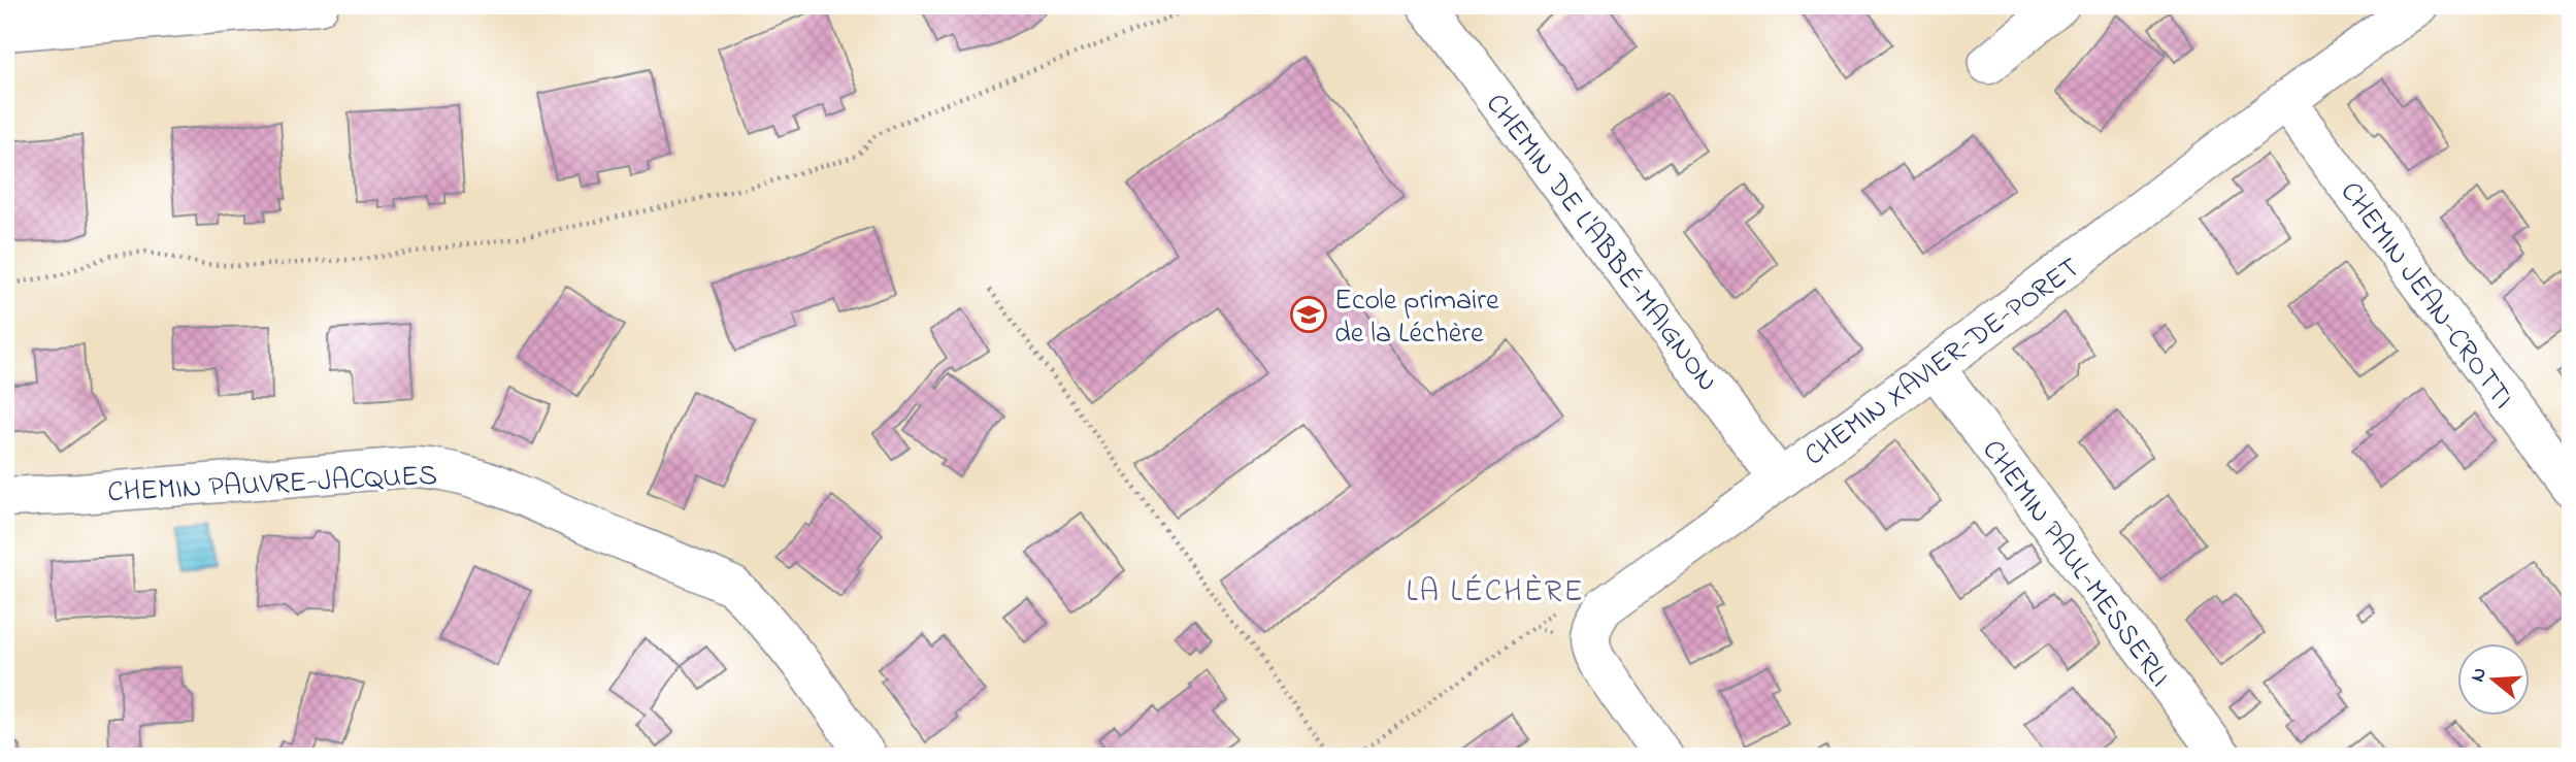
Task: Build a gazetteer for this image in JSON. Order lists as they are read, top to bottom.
{
  "streets": {
    "street": [
      "CHEMIN DE L'ABBÉ-MAIGNON",
      "CHEMIN JEAN-CROTTI",
      "CHEMIN XAVIER-DE-PORET",
      "CHEMIN PAUVRE-JACQUES",
      "CHEMIN PAUL-MESSERLI"
    ]
  },
  "crossings": [
    ["CHEMIN DE L'ABBÉ-MAIGNON", "CHEMIN XAVIER-DE-PORET"],
    ["CHEMIN JEAN-CROTTI", "CHEMIN XAVIER-DE-PORET"],
    ["CHEMIN XAVIER-DE-PORET", "CHEMIN PAUL-MESSERLI"]
  ],
  "districts": ["LA LÉCHÈRE"],
  "places": {
    "school or university": ["Ecole primaire de la Léchère"]
  },
  "north": "left"
}
